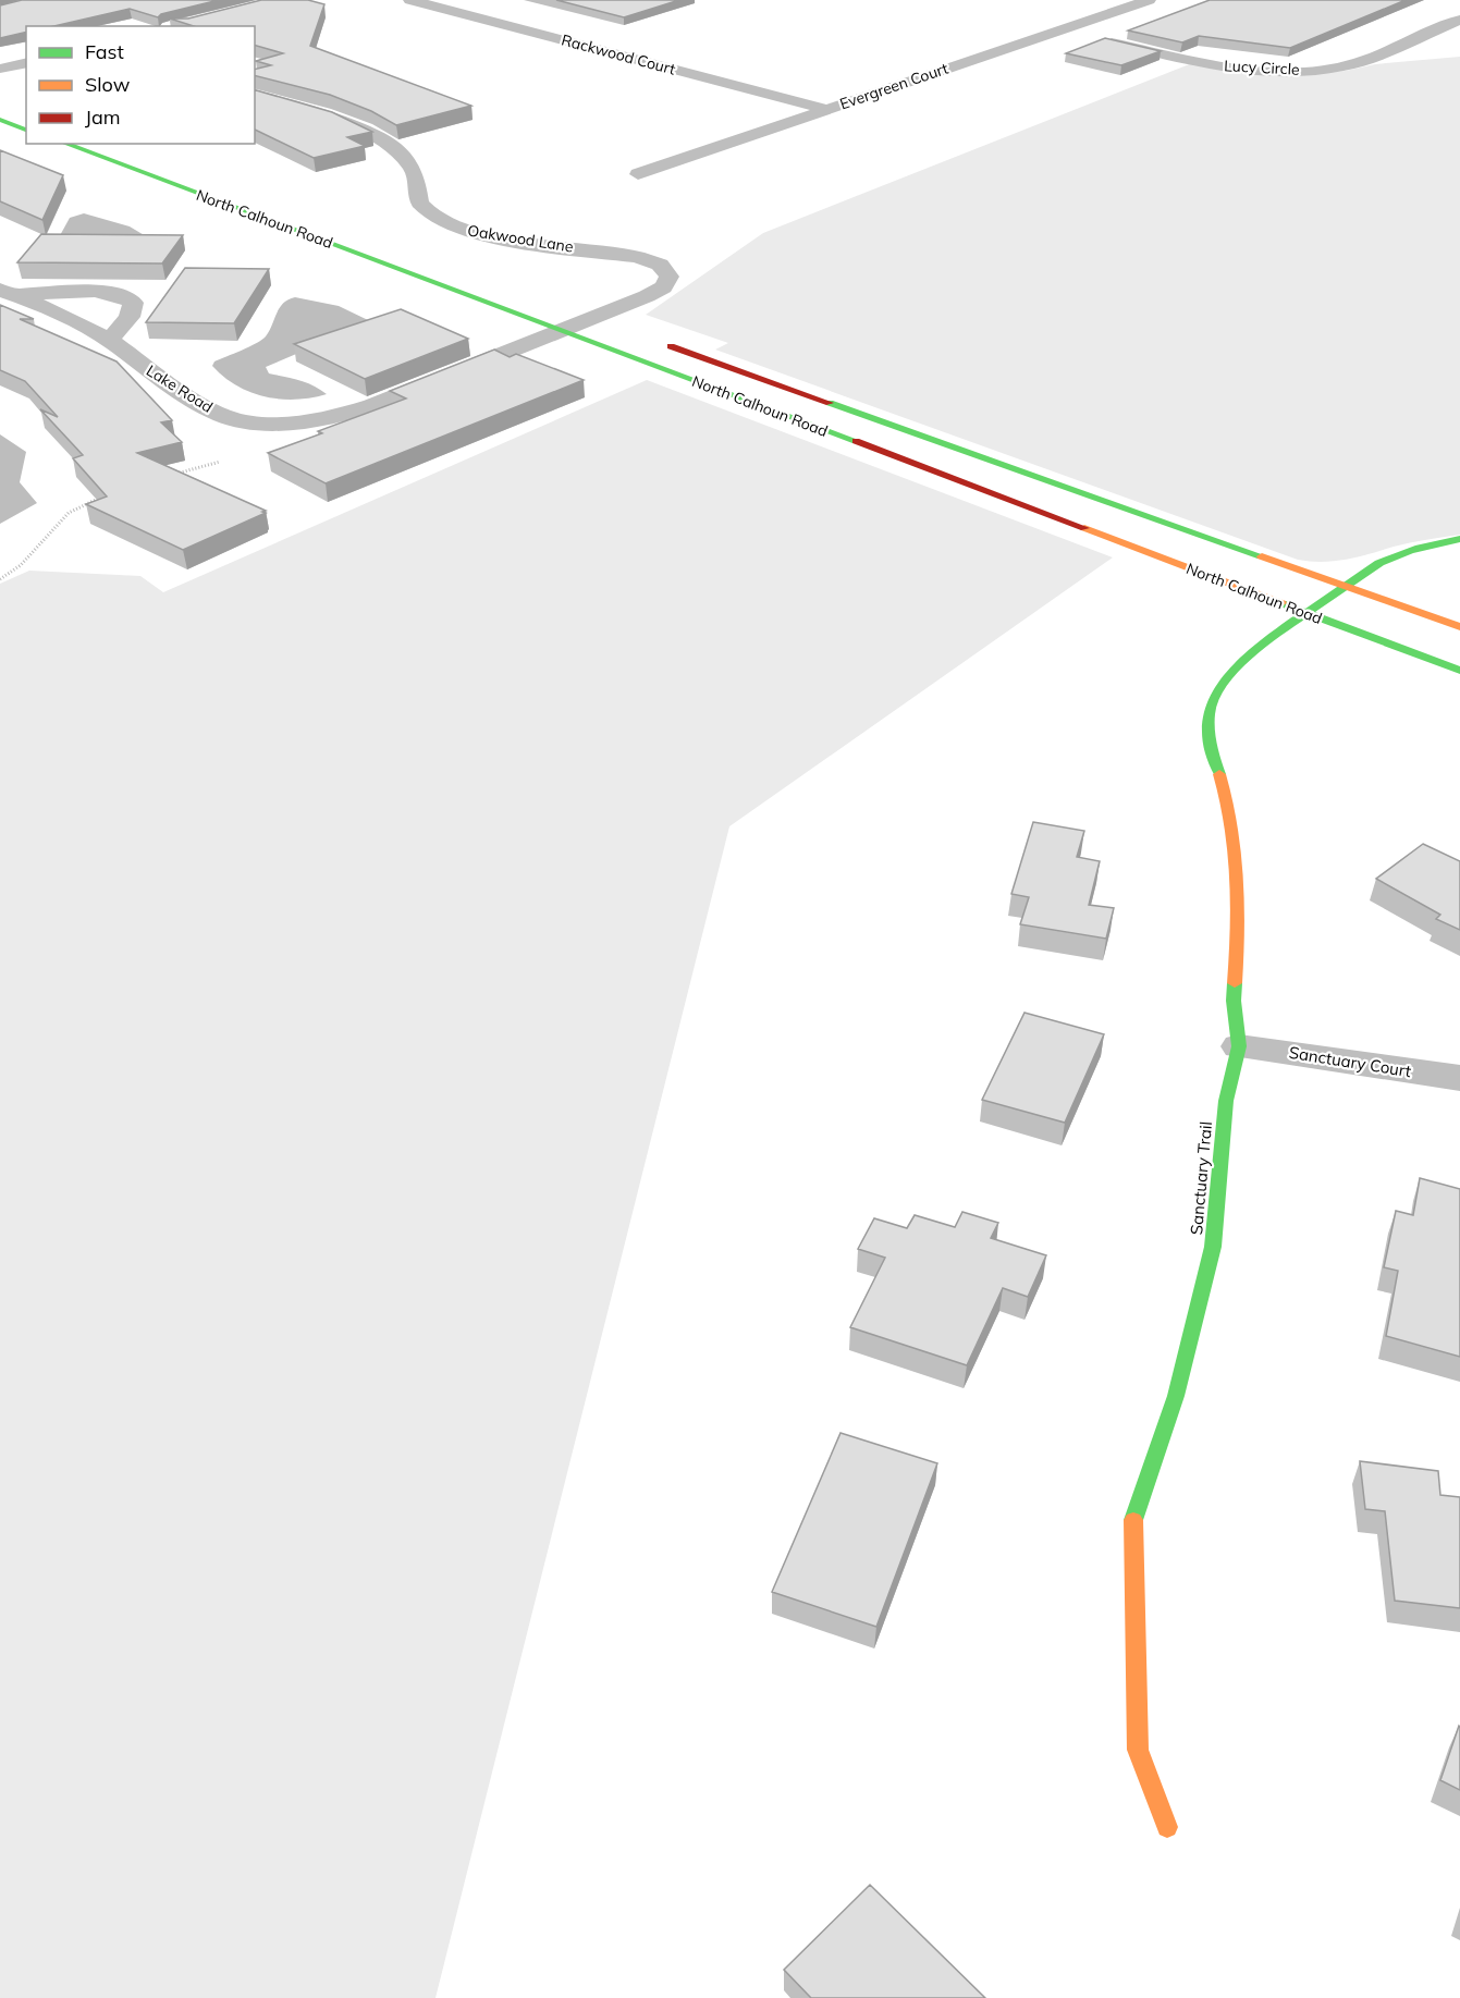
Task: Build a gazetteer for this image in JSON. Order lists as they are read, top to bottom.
{
  "streets": {
    "main road": ["North Calhoun Road", "Sanctuary Trail"],
    "street": [
      "Rackwood Court",
      "Lucy Circle",
      "Evergreen Court",
      "Oakwood Lane",
      "Lake Road",
      "Sanctuary Court"
    ]
  },
  "crossings": [
    ["Rackwood Court", "Evergreen Court"],
    ["Lucy Circle", "Evergreen Court"],
    ["North Calhoun Road", "Lake Road"],
    ["North Calhoun Road", "Sanctuary Trail"],
    ["Oakwood Lane", "Lake Road"],
    ["Sanctuary Court", "Sanctuary Trail"]
  ],
  "legend": ["Fast", "Slow", "Jam"]
}
